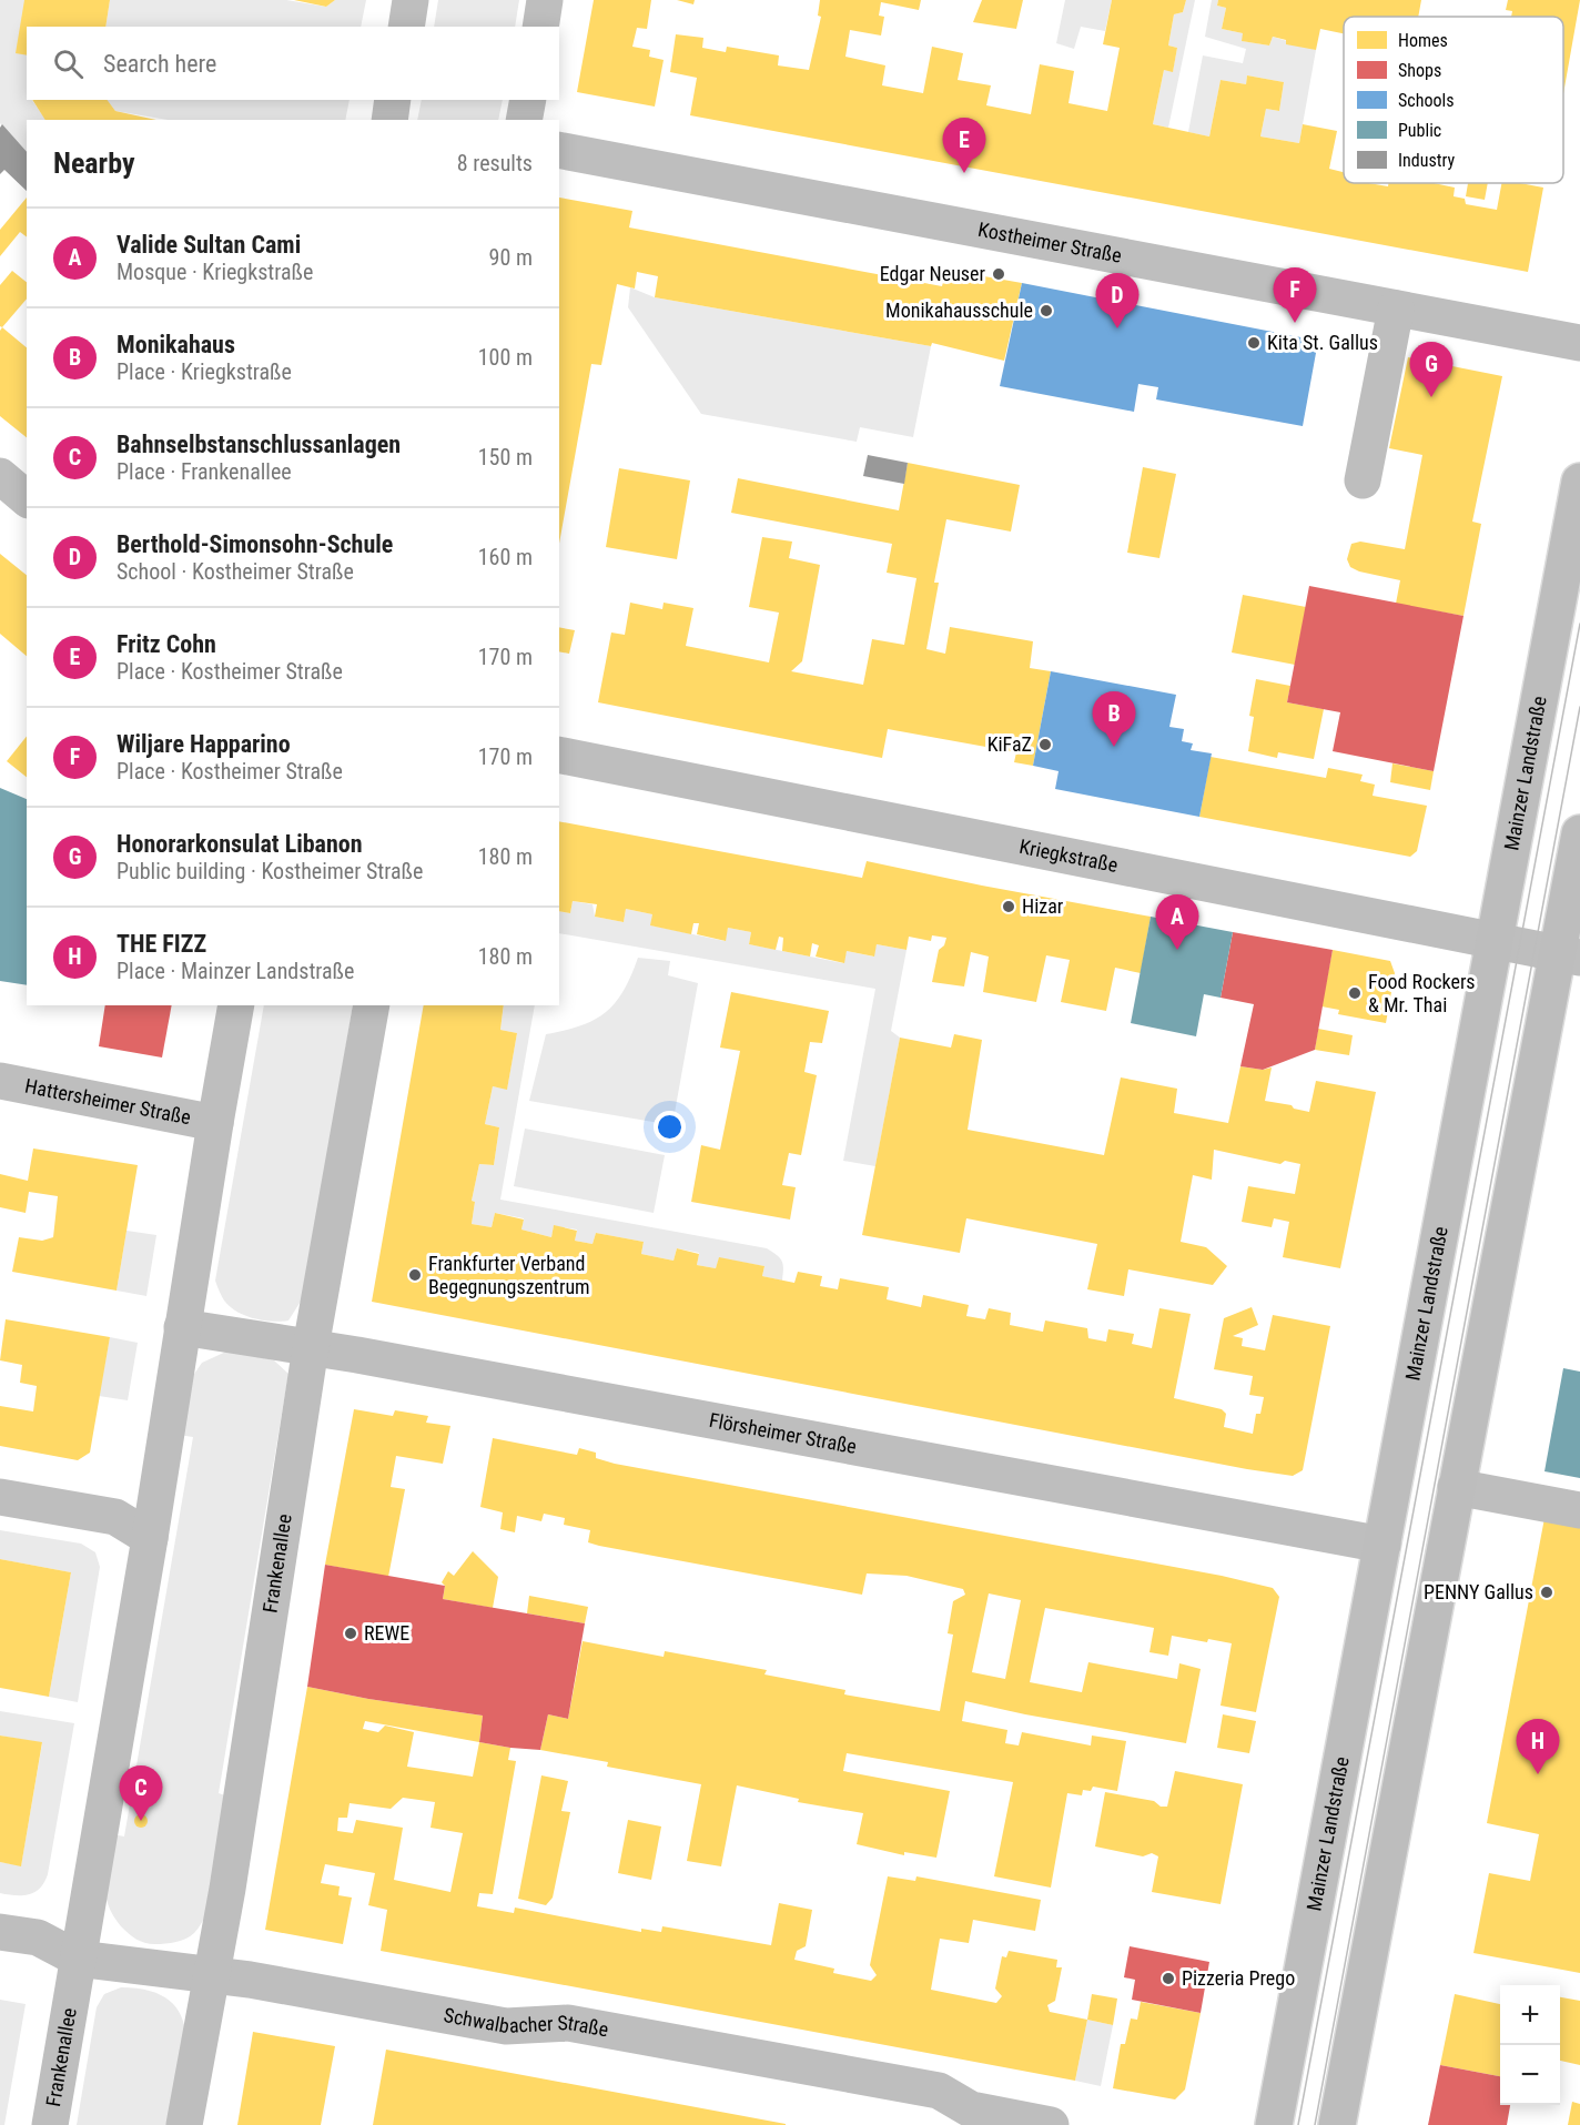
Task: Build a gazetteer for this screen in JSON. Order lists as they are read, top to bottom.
{
  "streets": {
    "main road": ["Mainzer Landstraße"],
    "street": [
      "Kostheimer Straße",
      "Kriegkstraße",
      "Hattersheimer Straße",
      "Flörsheimer Straße",
      "Frankenallee",
      "Schwalbacher Straße"
    ]
  },
  "crossings": [
    ["Mainzer Landstraße", "Kriegkstraße"],
    ["Mainzer Landstraße", "Flörsheimer Straße"],
    ["Hattersheimer Straße", "Frankenallee"],
    ["Flörsheimer Straße", "Frankenallee"],
    ["Frankenallee", "Schwalbacher Straße"]
  ],
  "places": [
    "Edgar Neuser",
    "Monikahausschule",
    "Kita St. Gallus",
    "KiFaZ",
    "Hizar",
    "Food Rockers & Mr. Thai",
    "Frankfurter Verband Begegnungszentrum",
    "PENNY Gallus",
    "REWE",
    "Pizzeria Prego"
  ],
  "legend": [
    "Homes",
    "Shops",
    "Schools",
    "Public",
    "Industry"
  ],
  "page": {
    "search": "Search here",
    "pins": [
      "E",
      "F",
      "D",
      "G",
      "B",
      "A",
      "H",
      "C"
    ],
    "heading": ["Nearby", "8 results"],
    "list": [
      {
        "mark": "A",
        "name": "Valide Sultan Cami",
        "note": "Mosque · Kriegkstraße",
        "value": "90 m"
      },
      {
        "mark": "B",
        "name": "Monikahaus",
        "note": "Place · Kriegkstraße",
        "value": "100 m"
      },
      {
        "mark": "C",
        "name": "Bahnselbstanschlussanlagen",
        "note": "Place · Frankenallee",
        "value": "150 m"
      },
      {
        "mark": "D",
        "name": "Berthold-Simonsohn-Schule",
        "note": "School · Kostheimer Straße",
        "value": "160 m"
      },
      {
        "mark": "E",
        "name": "Fritz Cohn",
        "note": "Place · Kostheimer Straße",
        "value": "170 m"
      },
      {
        "mark": "F",
        "name": "Wiljare Happarino",
        "note": "Place · Kostheimer Straße",
        "value": "170 m"
      },
      {
        "mark": "G",
        "name": "Honorarkonsulat Libanon",
        "note": "Public building · Kostheimer Straße",
        "value": "180 m"
      },
      {
        "mark": "H",
        "name": "THE FIZZ",
        "note": "Place · Mainzer Landstraße",
        "value": "180 m"
      }
    ],
    "map_buttons": ["+", "−"]
  }
}
